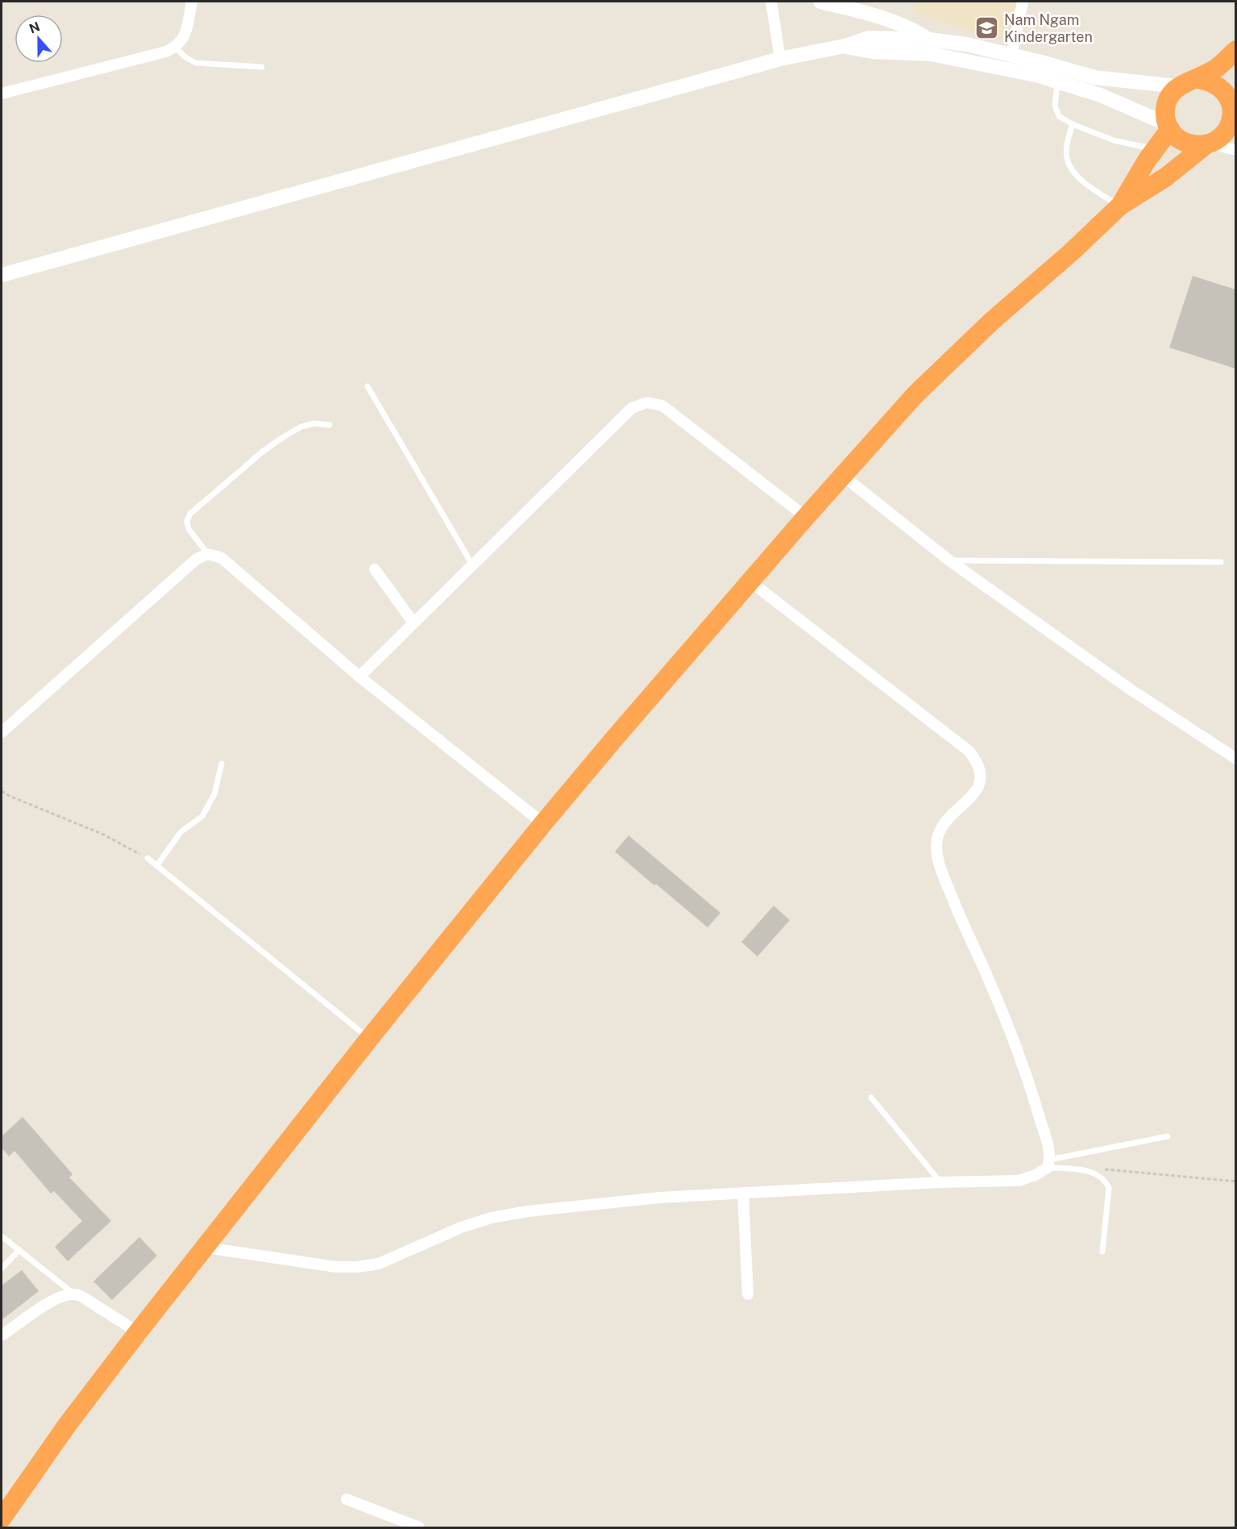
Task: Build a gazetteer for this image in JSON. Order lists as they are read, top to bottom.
{
  "places": {
    "school or university": ["Nam Ngam Kindergarten"]
  },
  "north": "top"
}
